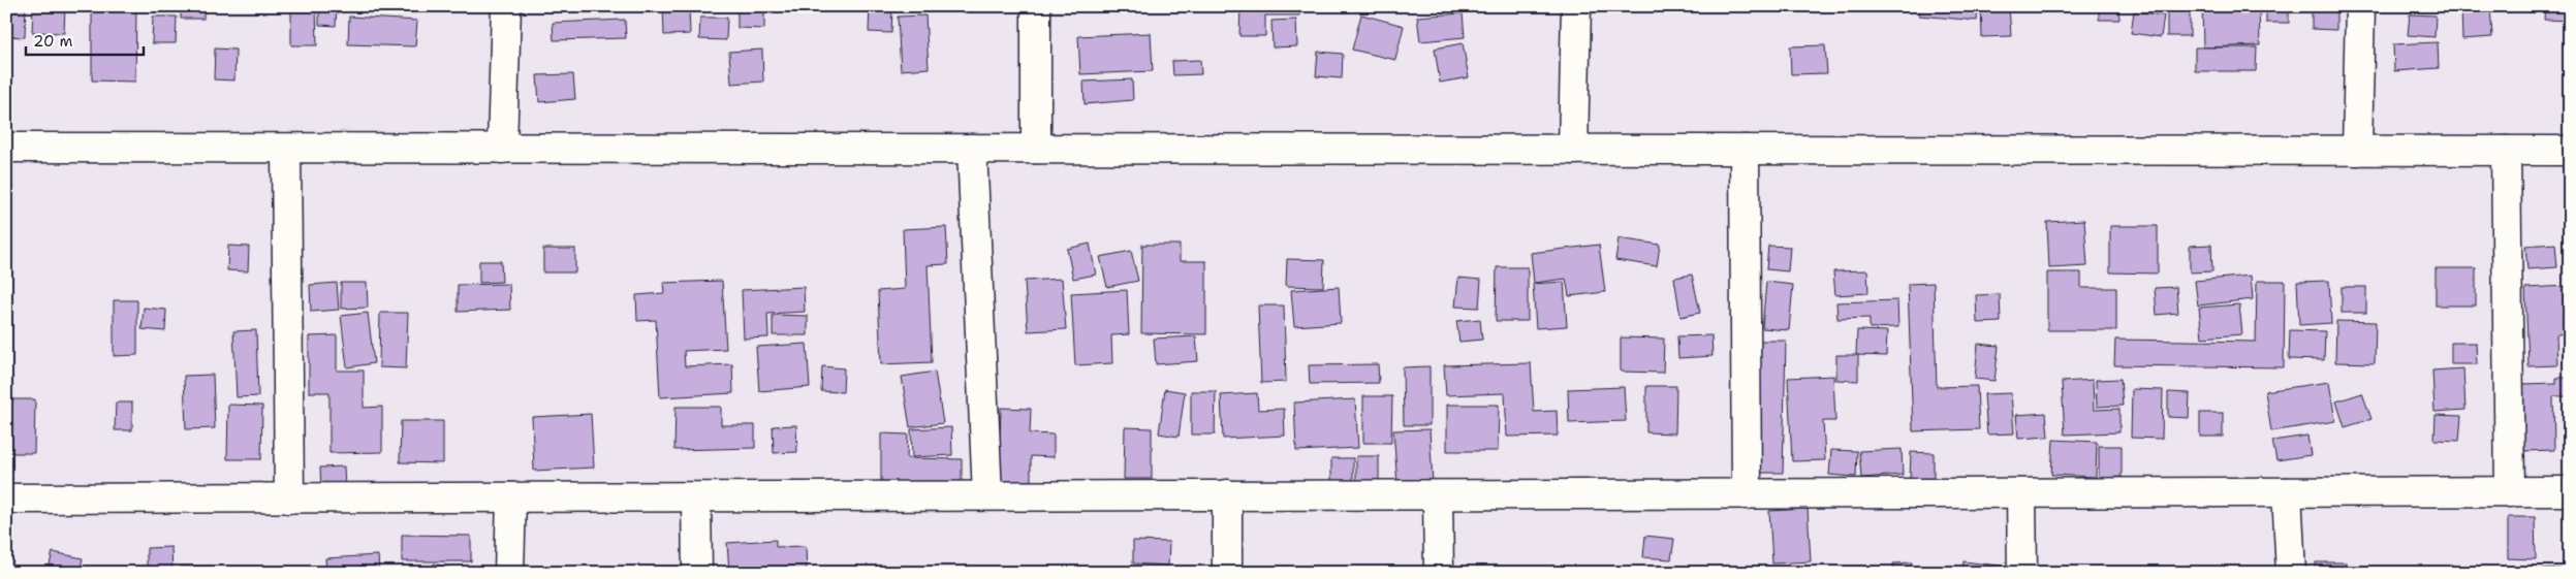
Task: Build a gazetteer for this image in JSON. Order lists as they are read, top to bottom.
{
  "scale_bar": "20 m"
}
